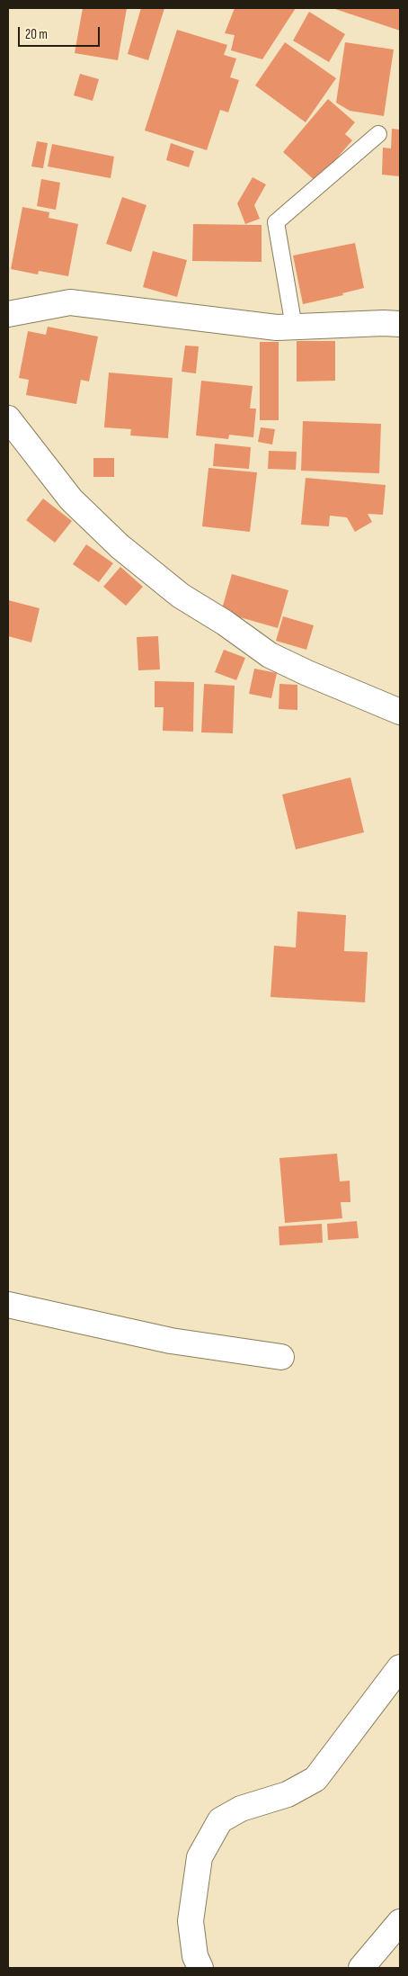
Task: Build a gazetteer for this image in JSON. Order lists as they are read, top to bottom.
{
  "scale_bar": "20 m"
}
